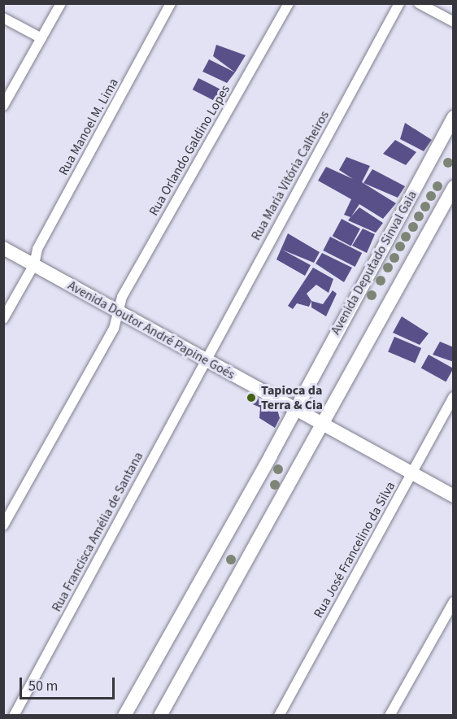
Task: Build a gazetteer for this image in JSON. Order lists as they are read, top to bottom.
{
  "streets": {
    "street": [
      "Rua Manoel M. Lima",
      "Rua Orlando Galdino Lopes",
      "Rua Maria Vitória Calheiros",
      "Avenida Deputado Sinval Gaia",
      "Avenida Doutor André Papine Goés",
      "Rua Francisca Amélia de Santana",
      "Rua José Francelino da Silva"
    ]
  },
  "crossings": [
    ["Rua Manoel M. Lima", "Avenida Doutor André Papine Goés"],
    ["Rua Orlando Galdino Lopes", "Avenida Doutor André Papine Goés"],
    ["Rua Maria Vitória Calheiros", "Avenida Doutor André Papine Goés"],
    ["Rua Maria Vitória Calheiros", "Rua Francisca Amélia de Santana"],
    ["Avenida Deputado Sinval Gaia", "Avenida Doutor André Papine Goés"],
    ["Avenida Doutor André Papine Goés", "Rua Francisca Amélia de Santana"],
    ["Avenida Doutor André Papine Goés", "Rua José Francelino da Silva"]
  ],
  "places": ["Tapioca da Terra & Cia"],
  "scale_bar": "50 m"
}
